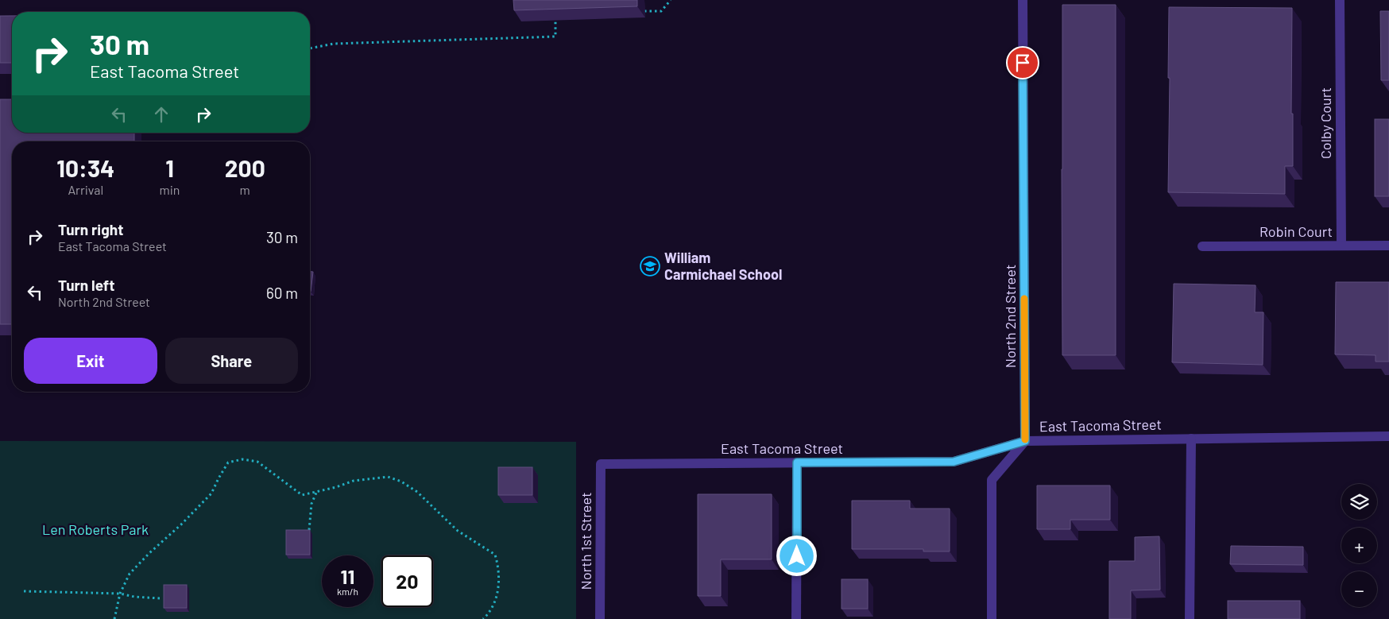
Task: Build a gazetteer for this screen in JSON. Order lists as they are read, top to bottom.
{
  "streets": {
    "street": [
      "Colby Court",
      "Robin Court",
      "North 2nd Street",
      "East Tacoma Street",
      "North 1st Street"
    ]
  },
  "crossings": [
    ["Colby Court", "Robin Court"],
    ["North 2nd Street", "East Tacoma Street"],
    ["East Tacoma Street", "North 1st Street"]
  ],
  "parks": ["Len Roberts Park"],
  "places": {
    "school or university": ["William Carmichael School"]
  },
  "page": {
    "turn": ["30 m", "East Tacoma Street"],
    "eta": [
      "10:34",
      "Arrival",
      "1",
      "min",
      "200",
      "m"
    ],
    "list": [
      {
        "name": "Turn right",
        "note": "East Tacoma Street",
        "value": "30 m"
      },
      {
        "name": "Turn left",
        "note": "North 2nd Street",
        "value": "60 m"
      }
    ],
    "buttons": ["Exit", "Share"],
    "map_buttons": ["+", "−"],
    "speed": "11 km/h",
    "limit": "20"
  }
}
